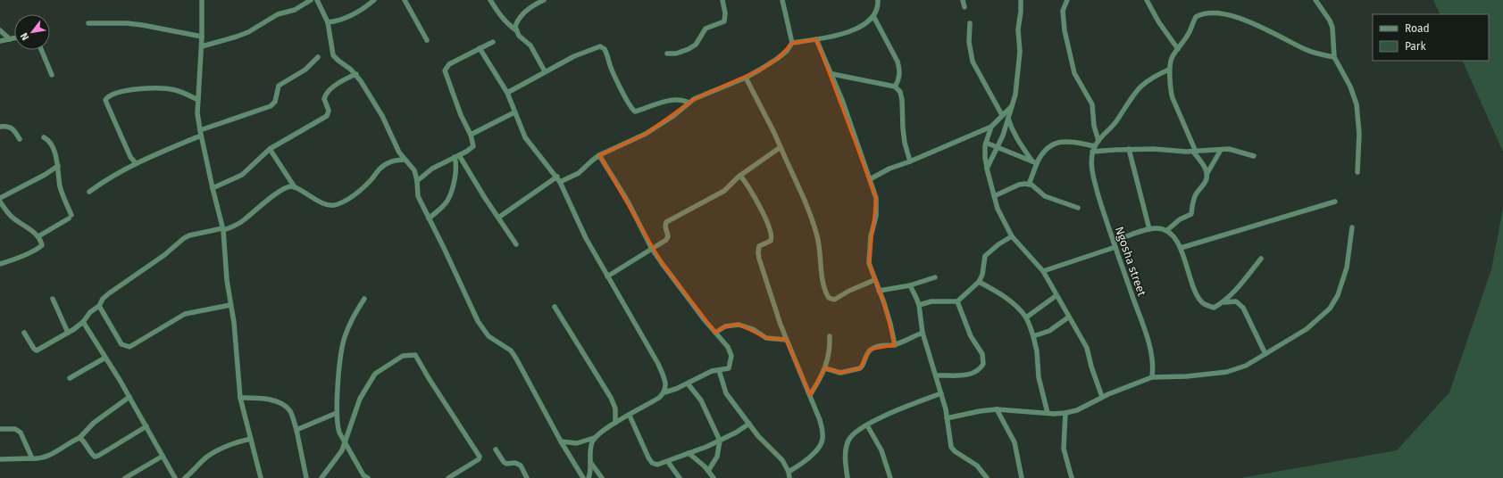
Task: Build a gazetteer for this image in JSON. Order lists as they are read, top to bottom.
{
  "streets": {
    "street": ["Ngosha street"]
  },
  "legend": ["Road", "Park"],
  "north": "bottom left"
}
